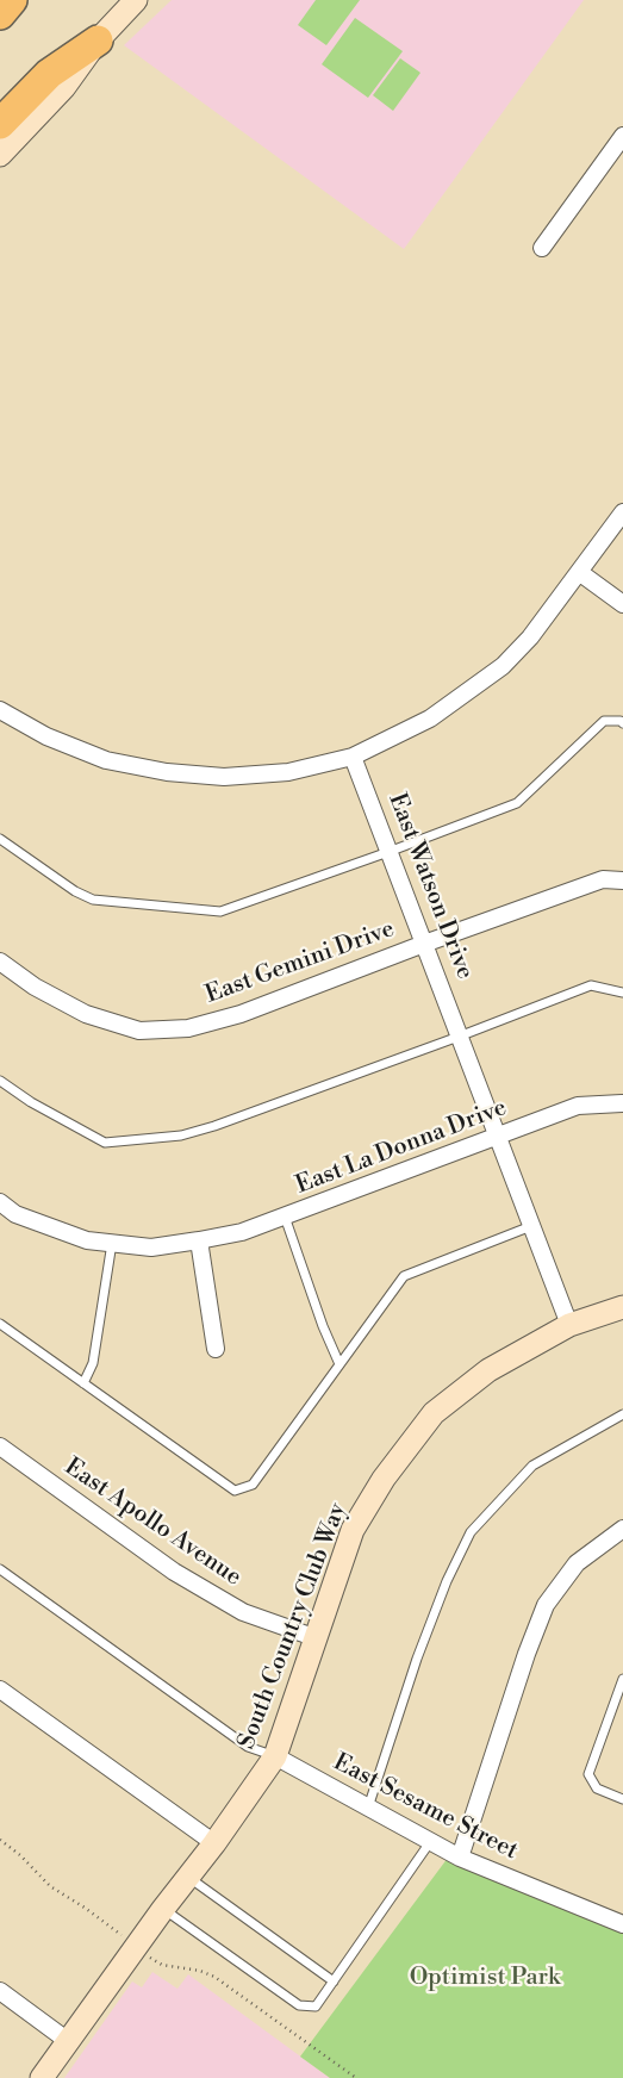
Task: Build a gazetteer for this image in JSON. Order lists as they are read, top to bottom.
{
  "streets": {
    "street": [
      "East Watson Drive",
      "East Gemini Drive",
      "East La Donna Drive",
      "East Apollo Avenue",
      "South Country Club Way",
      "East Sesame Street"
    ]
  },
  "crossings": [
    ["East Watson Drive", "East Gemini Drive"],
    ["East Watson Drive", "East La Donna Drive"],
    ["East Watson Drive", "South Country Club Way"],
    ["East Apollo Avenue", "South Country Club Way"],
    ["South Country Club Way", "East Sesame Street"]
  ],
  "parks": ["Optimist Park"]
}
